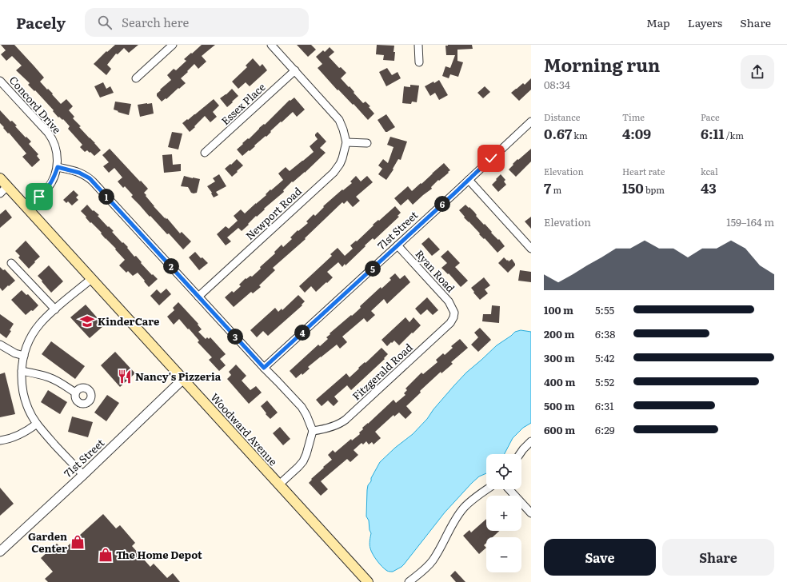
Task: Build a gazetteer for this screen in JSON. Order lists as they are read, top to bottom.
{
  "streets": {
    "main road": ["Woodward Avenue"],
    "street": [
      "Essex Place",
      "Concord Drive",
      "Newport Road",
      "71st Street",
      "Ryan Road",
      "Fitzgerald Road"
    ]
  },
  "crossings": [
    ["Concord Drive", "Woodward Avenue"],
    ["71st Street", "Ryan Road"],
    ["71st Street", "Woodward Avenue"],
    ["Ryan Road", "Fitzgerald Road"]
  ],
  "places": {
    "school or university": ["KinderCare"],
    "restaurant": ["Nancy's Pizzeria"],
    "shop": ["Garden Center", "The Home Depot"]
  },
  "page": {
    "header": "Pacely",
    "search": "Search here",
    "nav": ["Map", "Layers", "Share"],
    "heading": ["Morning run", "08:34"],
    "stats": [
      ["Distance", "0.67 km"],
      ["Time", "4:09"],
      ["Pace", "6:11 /km"],
      ["Elevation", "7 m"],
      ["Heart rate", "150 bpm"],
      ["kcal", "43"]
    ],
    "pins": [
      "1",
      "6",
      "2",
      "5",
      "4",
      "3"
    ],
    "chart": ["Elevation", "159–164 m"],
    "list": [
      {
        "name": "100 m",
        "note": "5:55"
      },
      {
        "name": "200 m",
        "note": "6:38"
      },
      {
        "name": "300 m",
        "note": "5:42"
      },
      {
        "name": "400 m",
        "note": "5:52"
      },
      {
        "name": "500 m",
        "note": "6:31"
      },
      {
        "name": "600 m",
        "note": "6:29"
      }
    ],
    "map_buttons": ["+", "−"],
    "buttons": ["Save", "Share"]
  }
}
